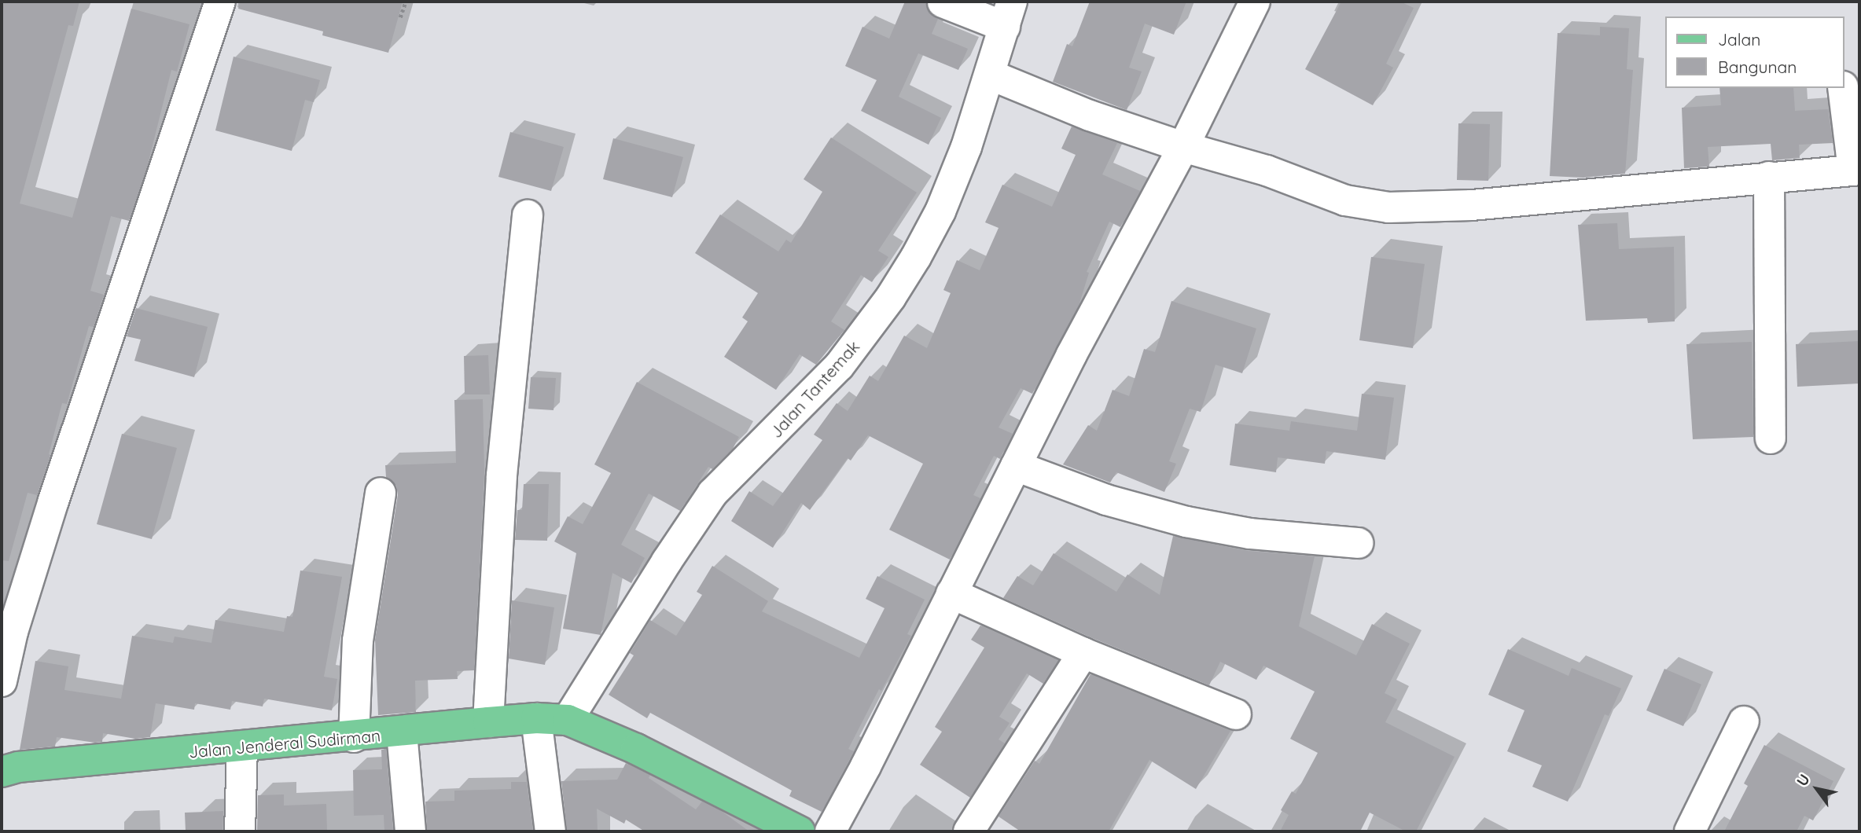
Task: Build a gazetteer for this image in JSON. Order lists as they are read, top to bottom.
{
  "streets": {
    "main road": ["Jalan Jenderal Sudirman"],
    "street": ["Jalan Tantemak"]
  },
  "crossings": [
    ["Jalan Tantemak", "Jalan Jenderal Sudirman"]
  ],
  "legend": ["Jalan", "Bangunan"],
  "north": "top left"
}
